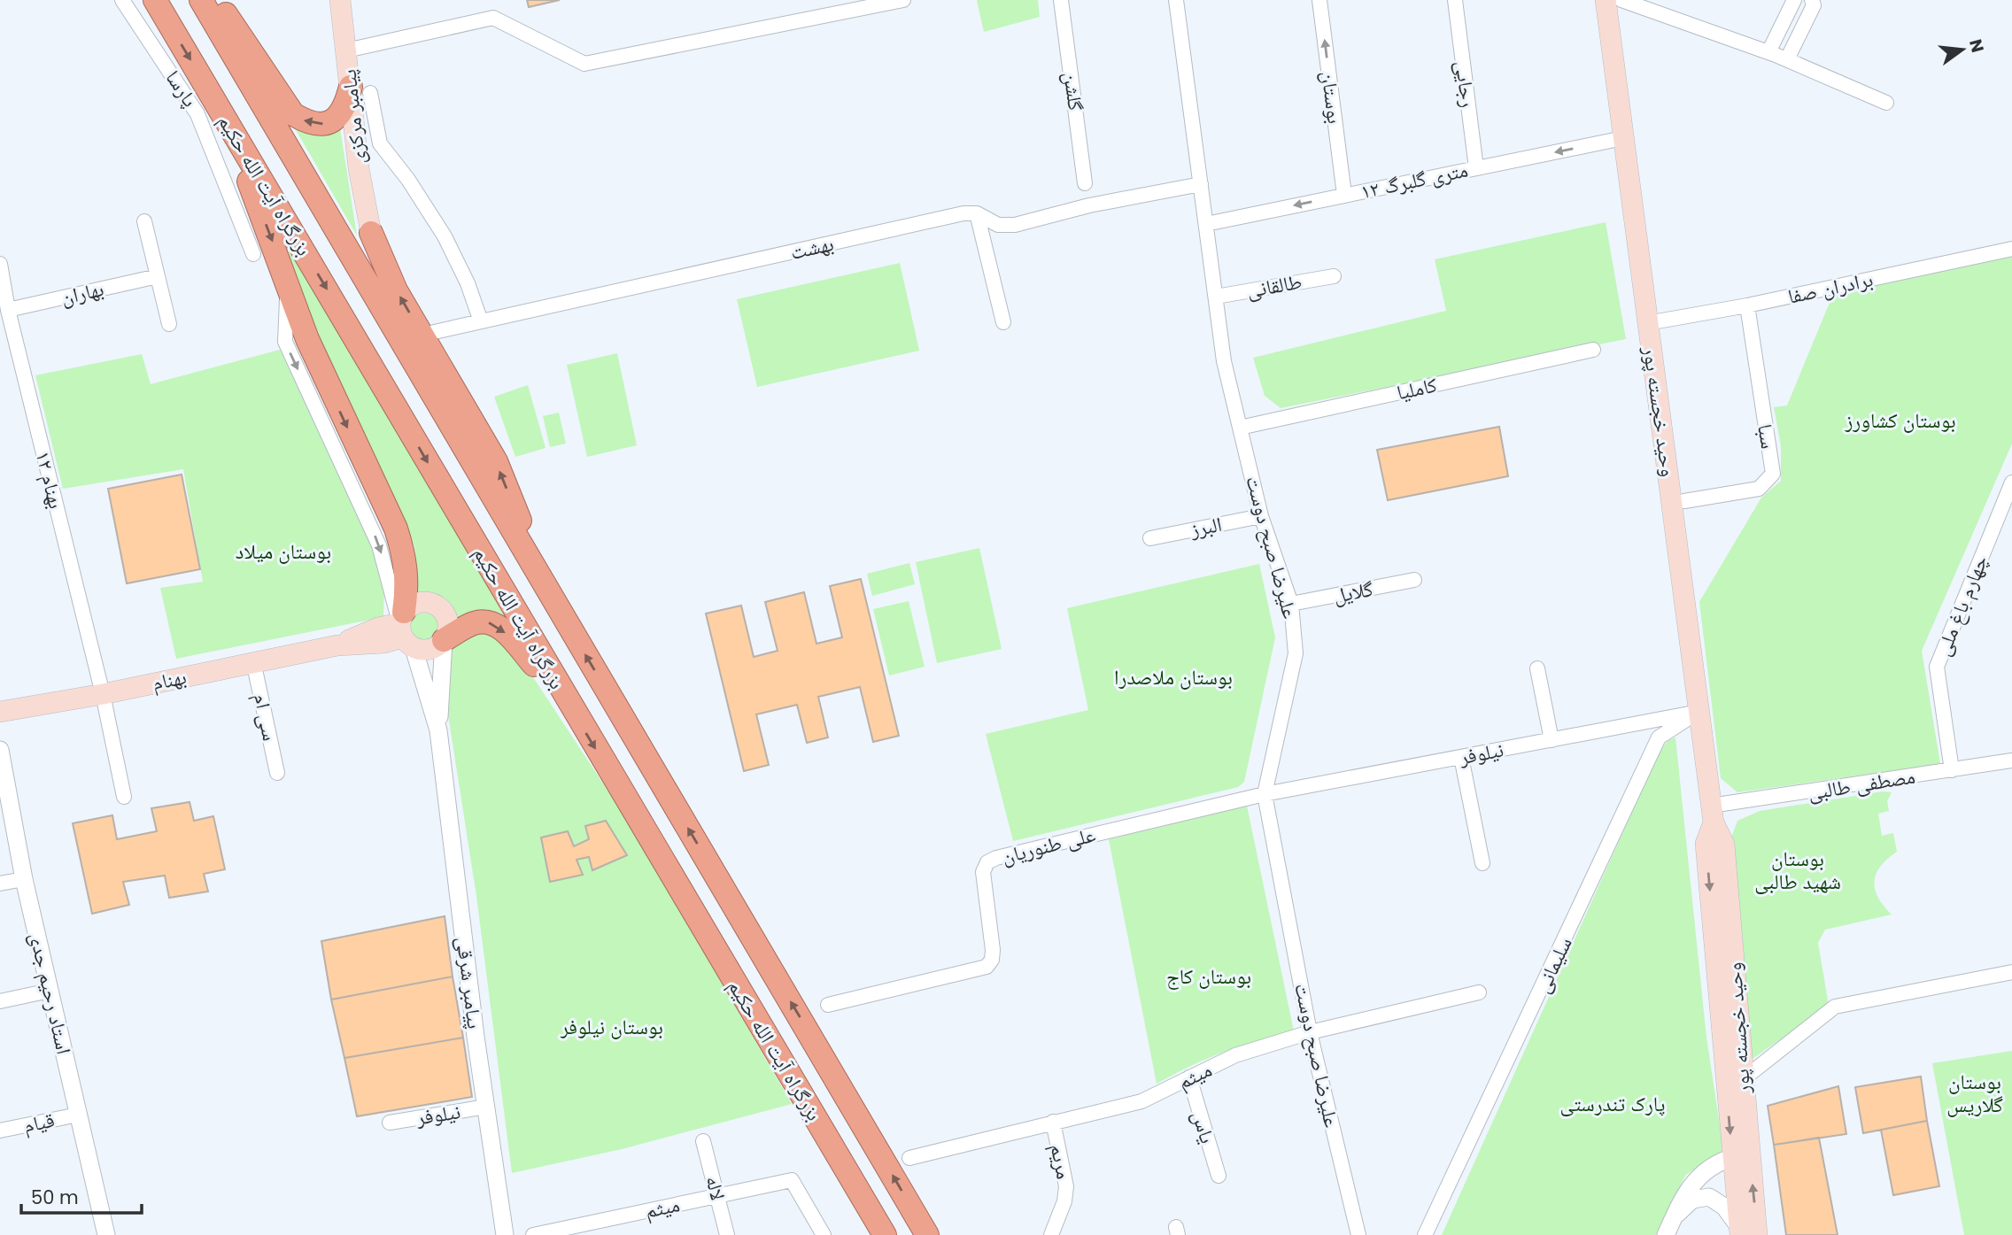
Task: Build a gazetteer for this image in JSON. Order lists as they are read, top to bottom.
{
  "streets": {
    "highway": ["بزرگراه آیت الله حکیم"],
    "main road": ["پیامبر مرکزی", "وحید خجسته پور", "بهنام"],
    "street": [
      "رجایی",
      "پارسا",
      "گلشن",
      "بوستان",
      "۱۲ متری گلبرگ",
      "بهشت",
      "طالقانی",
      "برادران صفا",
      "بهاران",
      "کاملیا",
      "سبا",
      "بهنام ۱۲",
      "البرز",
      "علیرضا صبح دوست",
      "گلایل",
      "چهارم باغ ملی",
      "سی ام",
      "نیلوفر",
      "مصطفی طالبی",
      "علی طنوریان",
      "سلیمانی",
      "پیامبر شرقی",
      "استاد رحیم جدی",
      "میثم",
      "قیام",
      "یاس",
      "مریم",
      "لاله"
    ]
  },
  "crossings": [
    ["رجایی", "۱۲ متری گلبرگ"],
    ["بوستان", "۱۲ متری گلبرگ"],
    ["۱۲ متری گلبرگ", "وحید خجسته پور"],
    ["۱۲ متری گلبرگ", "علیرضا صبح دوست"],
    ["بهشت", "علیرضا صبح دوست"],
    ["طالقانی", "علیرضا صبح دوست"],
    ["برادران صفا", "وحید خجسته پور"],
    ["برادران صفا", "سبا"],
    ["بهاران", "بهنام ۱۲"],
    ["کاملیا", "علیرضا صبح دوست"],
    ["وحید خجسته پور", "نیلوفر"],
    ["وحید خجسته پور", "مصطفی طالبی"],
    ["وحید خجسته پور", "سلیمانی"],
    ["بهنام ۱۲", "بهنام"],
    ["البرز", "علیرضا صبح دوست"],
    ["علیرضا صبح دوست", "گلایل"],
    ["علیرضا صبح دوست", "نیلوفر"],
    ["علیرضا صبح دوست", "علی طنوریان"],
    ["علیرضا صبح دوست", "میثم"],
    ["چهارم باغ ملی", "مصطفی طالبی"],
    ["بهنام", "سی ام"],
    ["بهنام", "پیامبر شرقی"],
    ["نیلوفر", "علی طنوریان"],
    ["نیلوفر", "سلیمانی"],
    ["نیلوفر", "پیامبر شرقی"],
    ["استاد رحیم جدی", "قیام"],
    ["میثم", "یاس"],
    ["میثم", "مریم"],
    ["میثم", "لاله"]
  ],
  "one_way": ["بوستان", "۱۲ متری گلبرگ"],
  "parks": [
    "بوستان کشاورز",
    "بوستان میلاد",
    "بوستان ملاصدرا",
    "بوستان شهید طالبی",
    "بوستان کاج",
    "بوستان نیلوفر",
    "بوستان گلاریس",
    "پارک تندرستی"
  ],
  "scale_bar": "50 m",
  "north": "right"
}
